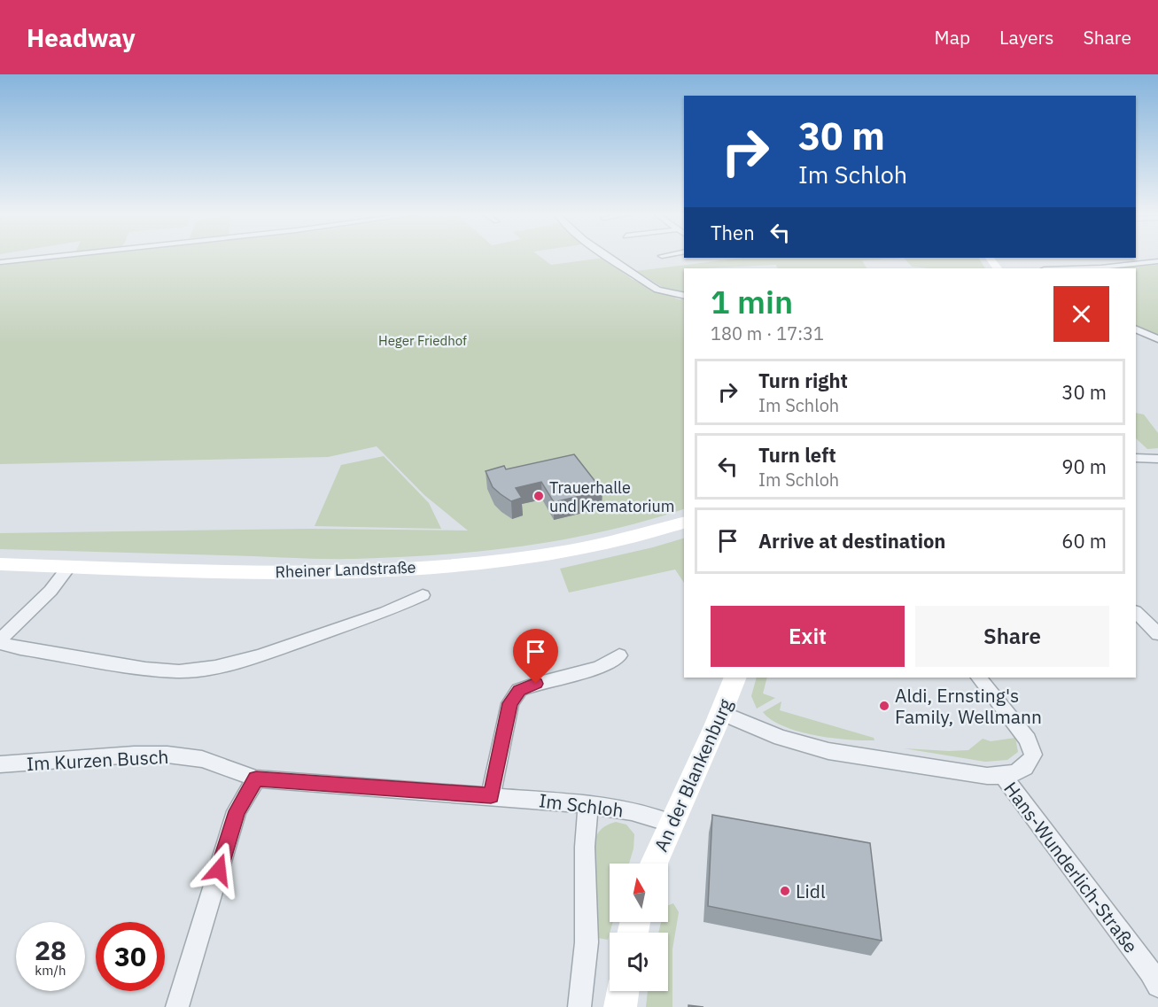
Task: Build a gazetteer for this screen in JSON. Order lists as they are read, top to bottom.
{
  "streets": {
    "street": [
      "Rheiner Landstraße",
      "Im Kurzen Busch",
      "An der Blankenburg",
      "Im Schloh",
      "Hans-Wunderlich-Straße"
    ]
  },
  "crossings": [
    ["Im Kurzen Busch", "Im Schloh"],
    ["An der Blankenburg", "Im Schloh"],
    ["An der Blankenburg", "Hans-Wunderlich-Straße"]
  ],
  "parks": ["Heger Friedhof"],
  "places": ["Trauerhalle und Krematorium", "Aldi, Ernsting's Family, Wellmann", "Lidl"],
  "north": "top",
  "page": {
    "header": "Headway",
    "nav": ["Map", "Layers", "Share"],
    "turn": ["30 m", "Im Schloh"],
    "then": "Then",
    "heading": ["1 min", "180 m · 17:31"],
    "list": [
      {
        "name": "Turn right",
        "note": "Im Schloh",
        "value": "30 m"
      },
      {
        "name": "Turn left",
        "note": "Im Schloh",
        "value": "90 m"
      },
      {
        "name": "Arrive at destination",
        "value": "60 m"
      }
    ],
    "buttons": ["Exit", "Share"],
    "speed": "28 km/h",
    "limit": "30"
  }
}
